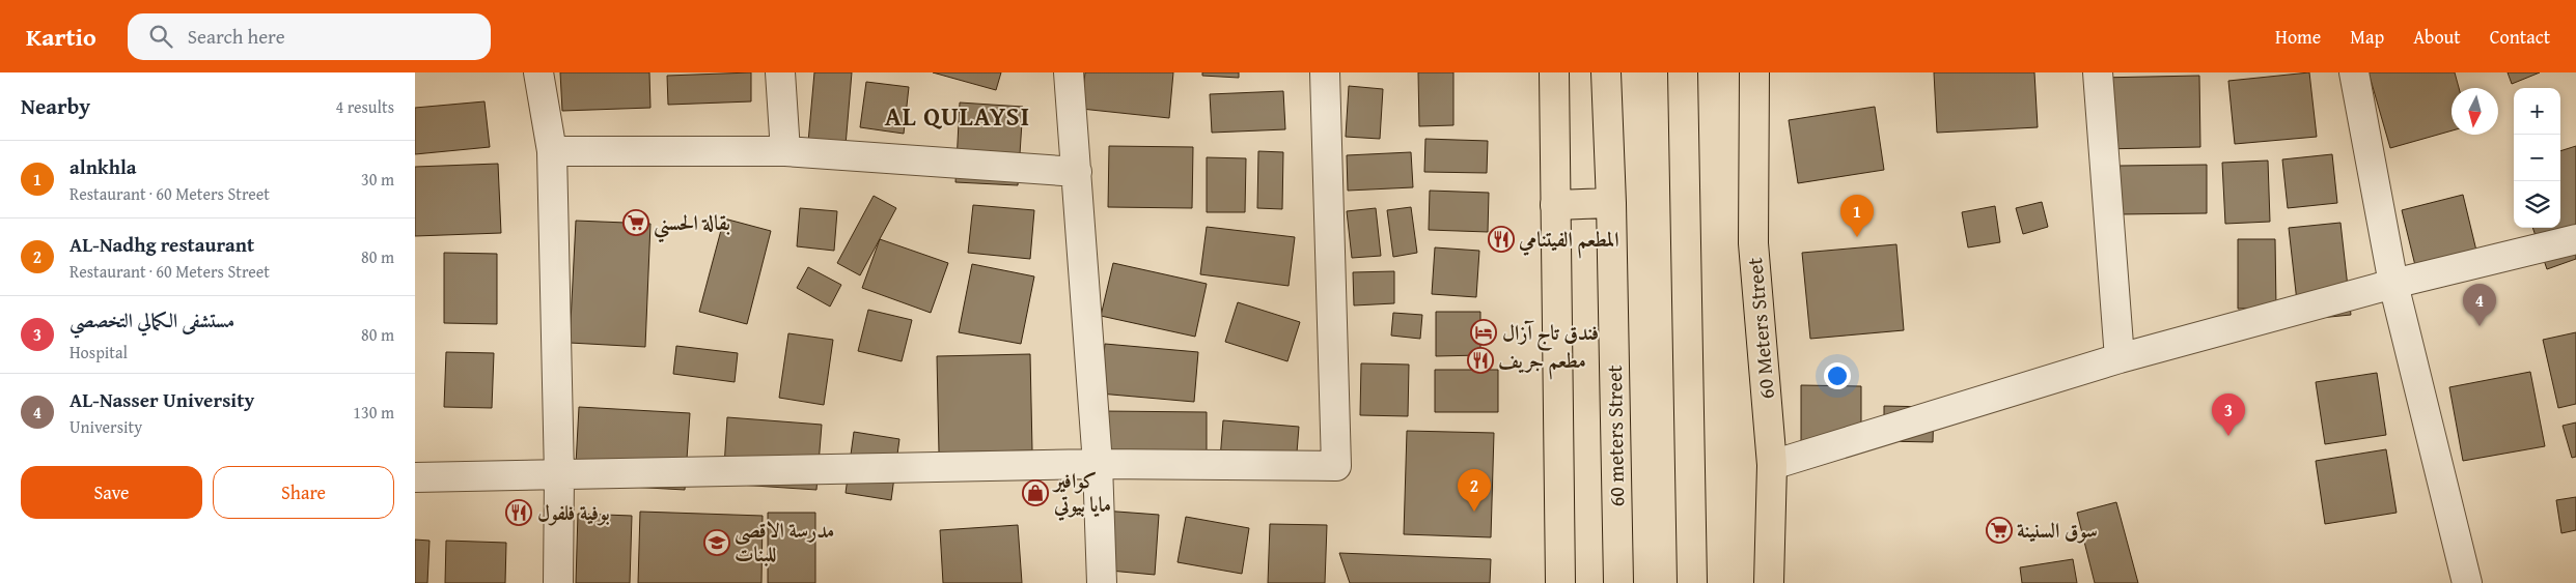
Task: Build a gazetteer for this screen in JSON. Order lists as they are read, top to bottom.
{
  "streets": {
    "main road": ["60 Meters Street", "60 meters Street"]
  },
  "districts": ["AL QULAYSI"],
  "places": {
    "supermarket": ["بقالة الحسني", "سوق السنينة"],
    "restaurant": ["المطعم الفيتنامي", "مطعم جريف", "بوفية فلفول"],
    "hotel": ["فندق تاج آزال"],
    "shop": ["كوافير مايا بيوتي"],
    "school or university": ["مدرسة الاقصى للبنات"]
  },
  "north": "bottom",
  "page": {
    "header": "Kartio",
    "search": "Search here",
    "nav": [
      "Home",
      "Map",
      "About",
      "Contact"
    ],
    "heading": ["Nearby", "4 results"],
    "map_buttons": ["+", "−"],
    "list": [
      {
        "mark": "1",
        "name": "alnkhla",
        "note": "Restaurant · 60 Meters Street",
        "value": "30 m"
      },
      {
        "mark": "2",
        "name": "AL-Nadhg restaurant",
        "note": "Restaurant · 60 Meters Street",
        "value": "80 m"
      },
      {
        "mark": "3",
        "name": "مستشفى الكمالي التخصصي",
        "note": "Hospital",
        "value": "80 m"
      },
      {
        "mark": "4",
        "name": "AL-Nasser University",
        "note": "University",
        "value": "130 m"
      }
    ],
    "pins": [
      "1",
      "4",
      "3",
      "2"
    ],
    "buttons": ["Save", "Share"]
  }
}
